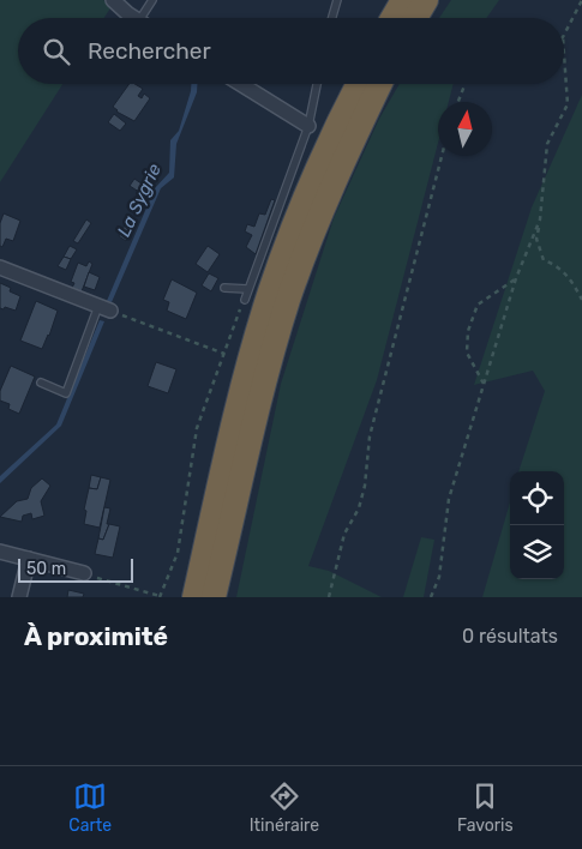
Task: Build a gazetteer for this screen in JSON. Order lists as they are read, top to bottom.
{
  "water": ["La Sygrie"],
  "scale_bar": "50 m",
  "north": "top",
  "page": {
    "search": "Rechercher",
    "scale": "50 m",
    "heading": ["À proximité", "0 résultats"],
    "nav": ["Carte", "Itinéraire", "Favoris"]
  }
}
